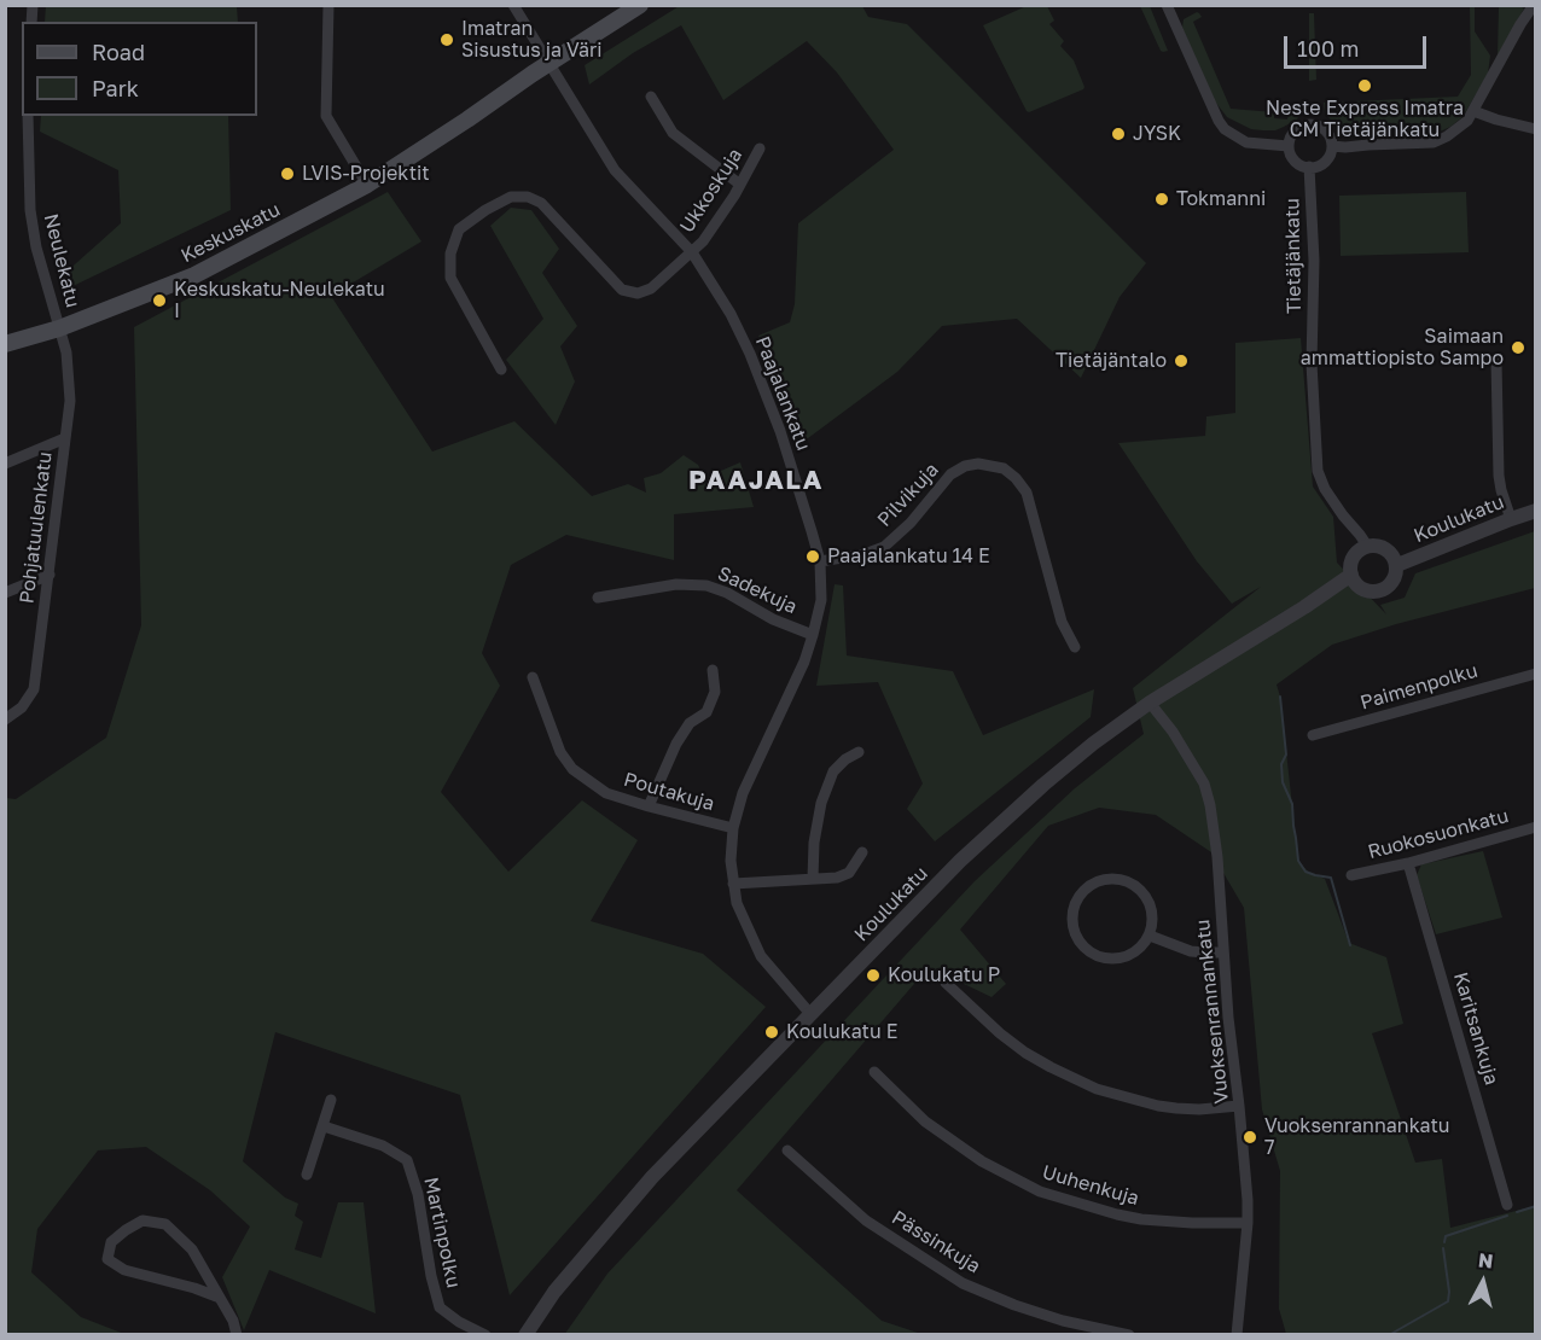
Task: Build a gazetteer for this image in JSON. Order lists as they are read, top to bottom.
{
  "streets": {
    "main road": ["Keskuskatu"],
    "street": [
      "Ukkoskuja",
      "Tietäjänkatu",
      "Neulekatu",
      "Paajalankatu",
      "Pilvikuja",
      "Koulukatu",
      "Pohjatuulenkatu",
      "Sadekuja",
      "Paimenpolku",
      "Poutakuja",
      "Ruokosuonkatu",
      "Vuoksenrannankatu",
      "Karitsankuja",
      "Uuhenkuja",
      "Martinpolku",
      "Pässinkuja"
    ]
  },
  "crossings": [
    ["Ukkoskuja", "Paajalankatu"],
    ["Keskuskatu", "Neulekatu"],
    ["Keskuskatu", "Paajalankatu"],
    ["Keskuskatu", "Pohjatuulenkatu"],
    ["Tietäjänkatu", "Koulukatu"],
    ["Neulekatu", "Pohjatuulenkatu"],
    ["Paajalankatu", "Pilvikuja"],
    ["Paajalankatu", "Koulukatu"],
    ["Paajalankatu", "Sadekuja"],
    ["Paajalankatu", "Poutakuja"],
    ["Koulukatu", "Vuoksenrannankatu"],
    ["Ruokosuonkatu", "Karitsankuja"],
    ["Vuoksenrannankatu", "Uuhenkuja"]
  ],
  "districts": ["PAAJALA"],
  "places": [
    "Imatran Sisustus ja Väri",
    "Neste Express Imatra CM Tietäjänkatu",
    "JYSK",
    "LVIS-Projektit",
    "Tokmanni",
    "Keskuskatu-Neulekatu I",
    "Saimaan ammattiopisto Sampo",
    "Tietäjäntalo",
    "Paajalankatu 14 E",
    "Koulukatu P",
    "Koulukatu E",
    "Vuoksenrannankatu 7"
  ],
  "legend": ["Road", "Park"],
  "scale_bar": "100 m",
  "north": "top"
}
